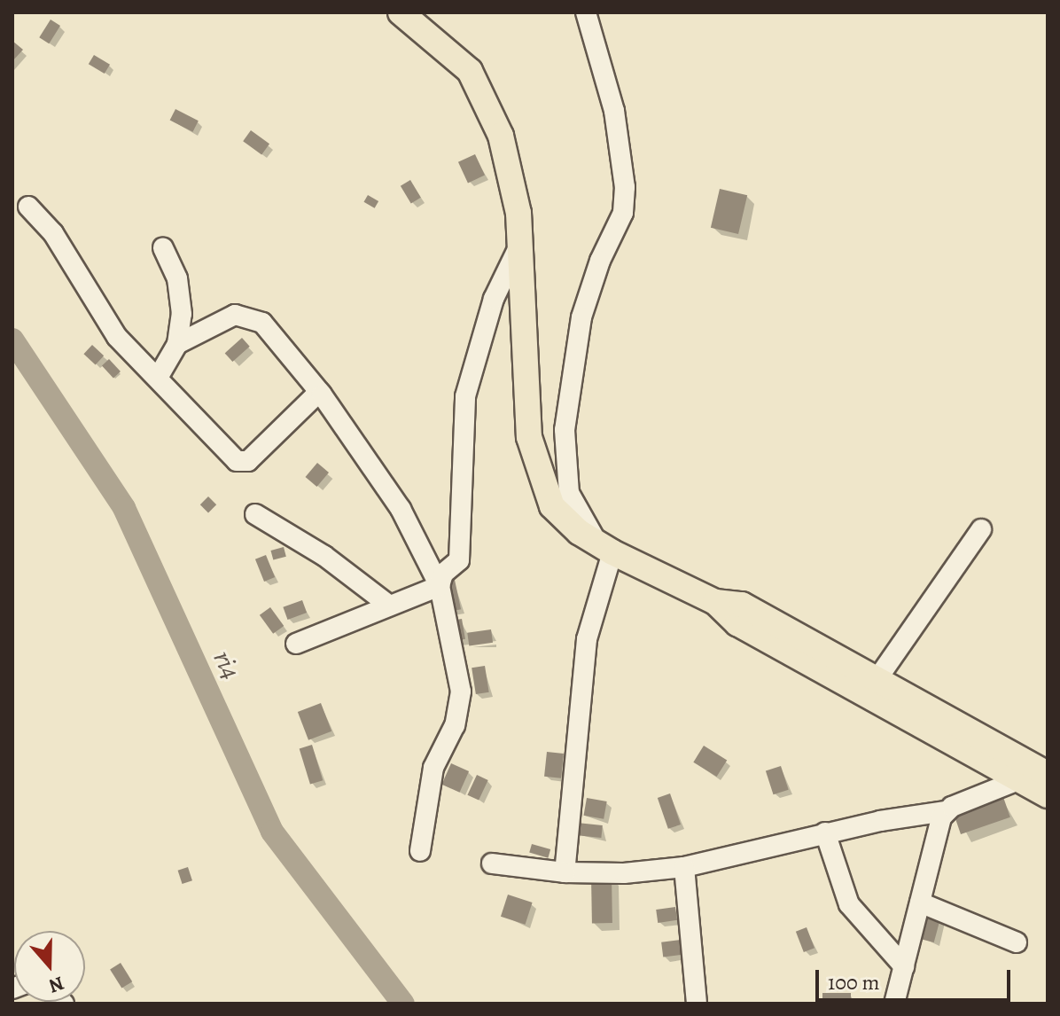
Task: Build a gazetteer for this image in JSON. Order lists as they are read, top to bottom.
{
  "water": ["ri4"],
  "scale_bar": "100 m",
  "north": "bottom"
}
